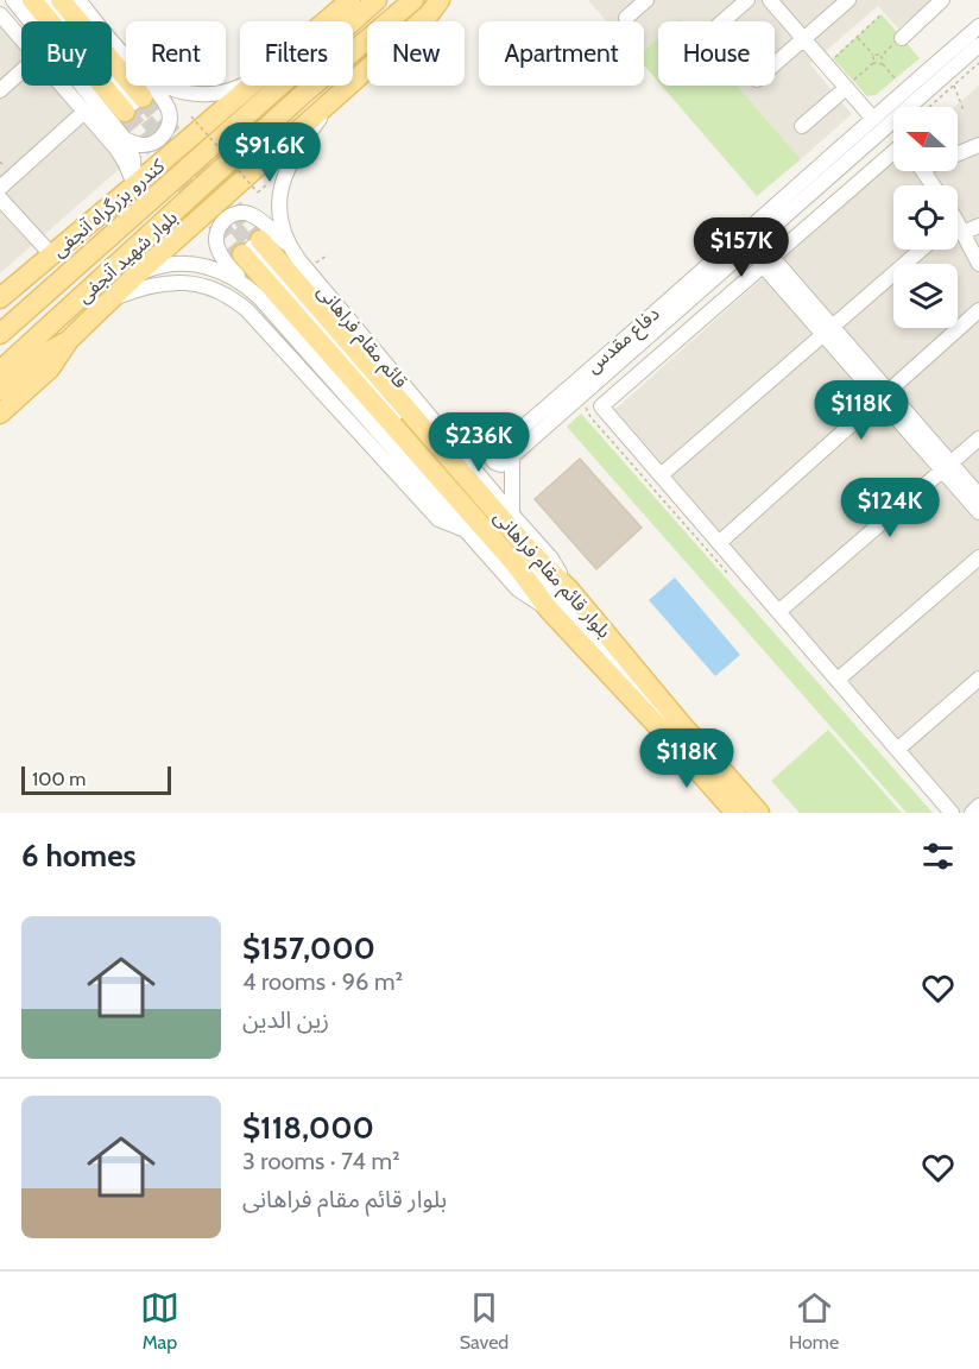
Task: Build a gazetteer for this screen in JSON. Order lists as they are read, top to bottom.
{
  "streets": {
    "main road": ["کندرو بزرگراه آنجفی", "بلوار شهید آنجفی", "بلوار قائم مقام فراهانی"],
    "street": ["قائم مقام فراهانی", "دفاع مقدس"]
  },
  "crossings": [
    ["قائم مقام فراهانی", "بلوار قائم مقام فراهانی"]
  ],
  "scale_bar": "100 m",
  "north": "left",
  "page": {
    "chip": [
      "Buy",
      "Rent",
      "Filters",
      "New",
      "Apartment",
      "House"
    ],
    "price": [
      "$91.6K",
      "$157K",
      "$118K",
      "$236K",
      "$124K",
      "$118K"
    ],
    "scale": "100 m",
    "heading": "6 homes",
    "list": [
      {
        "name": "$157,000",
        "note": "4 rooms · 96 m² · زین الدین"
      },
      {
        "name": "$118,000",
        "note": "3 rooms · 74 m² · بلوار قائم مقام فراهانی"
      }
    ],
    "tabs": ["Map", "Saved", "Home"]
  }
}
